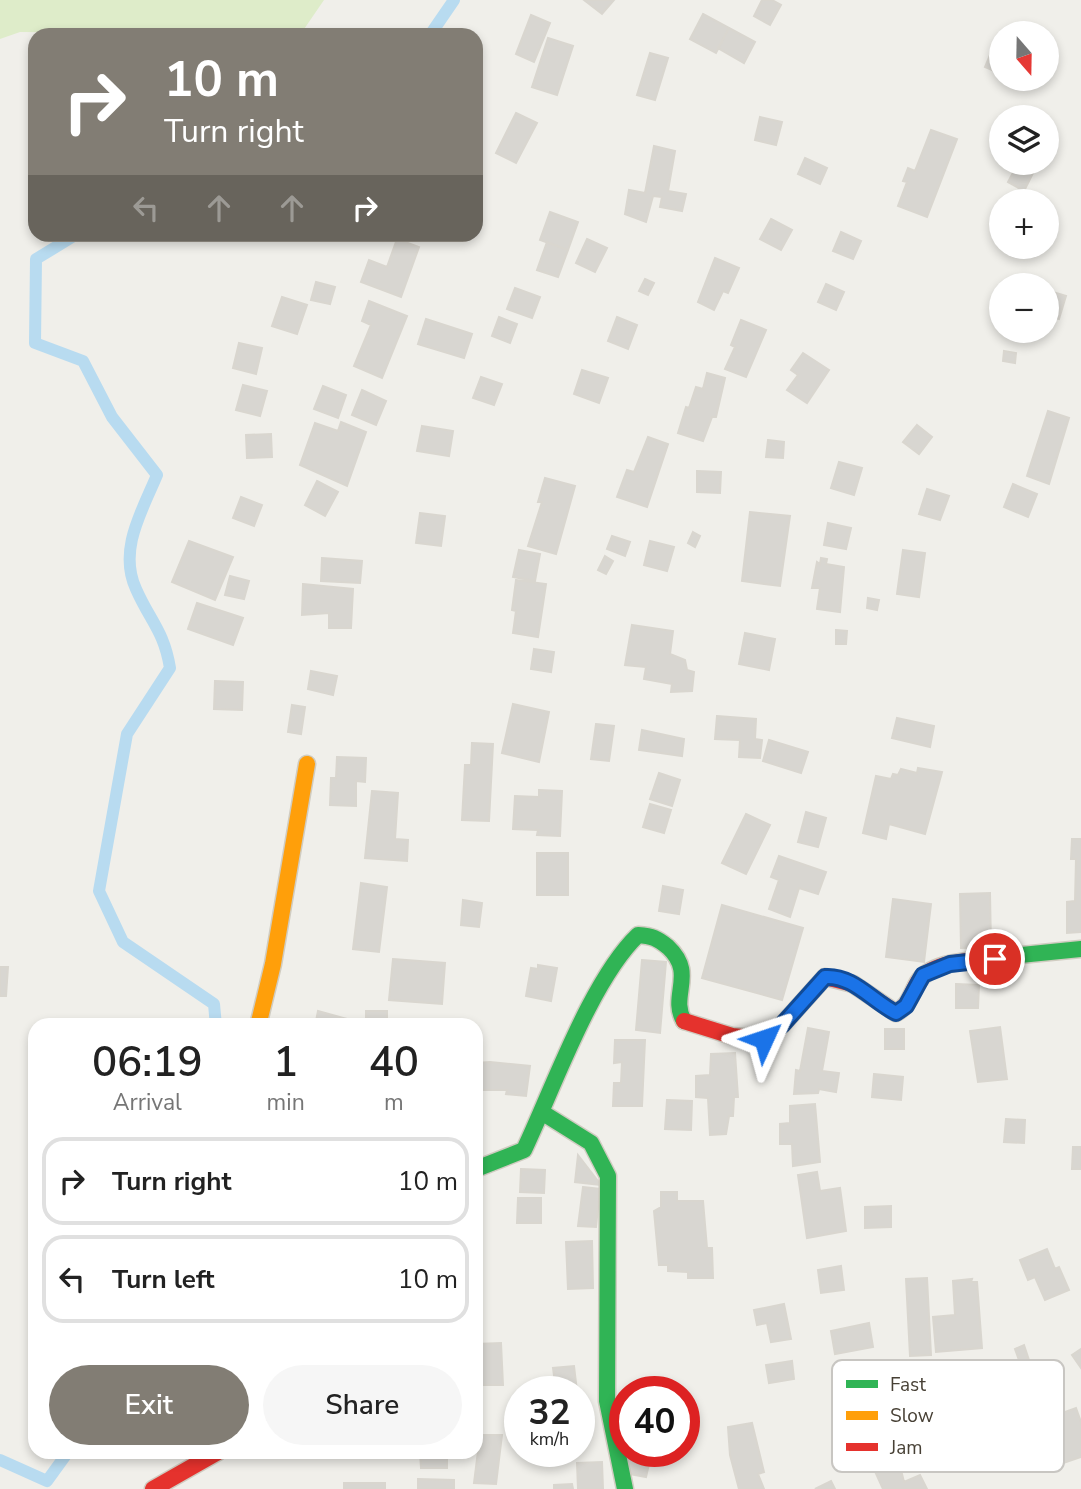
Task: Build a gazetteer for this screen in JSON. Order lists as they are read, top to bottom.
{
  "legend": ["Fast", "Slow", "Jam"],
  "north": "bottom",
  "page": {
    "map_buttons": ["+", "−"],
    "turn": ["10 m", "Turn right"],
    "eta": [
      "06:19",
      "Arrival",
      "1",
      "min",
      "40",
      "m"
    ],
    "list": [
      {
        "name": "Turn right",
        "value": "10 m"
      },
      {
        "name": "Turn left",
        "value": "10 m"
      }
    ],
    "buttons": ["Exit", "Share"],
    "speed": "32 km/h",
    "limit": "40"
  }
}
